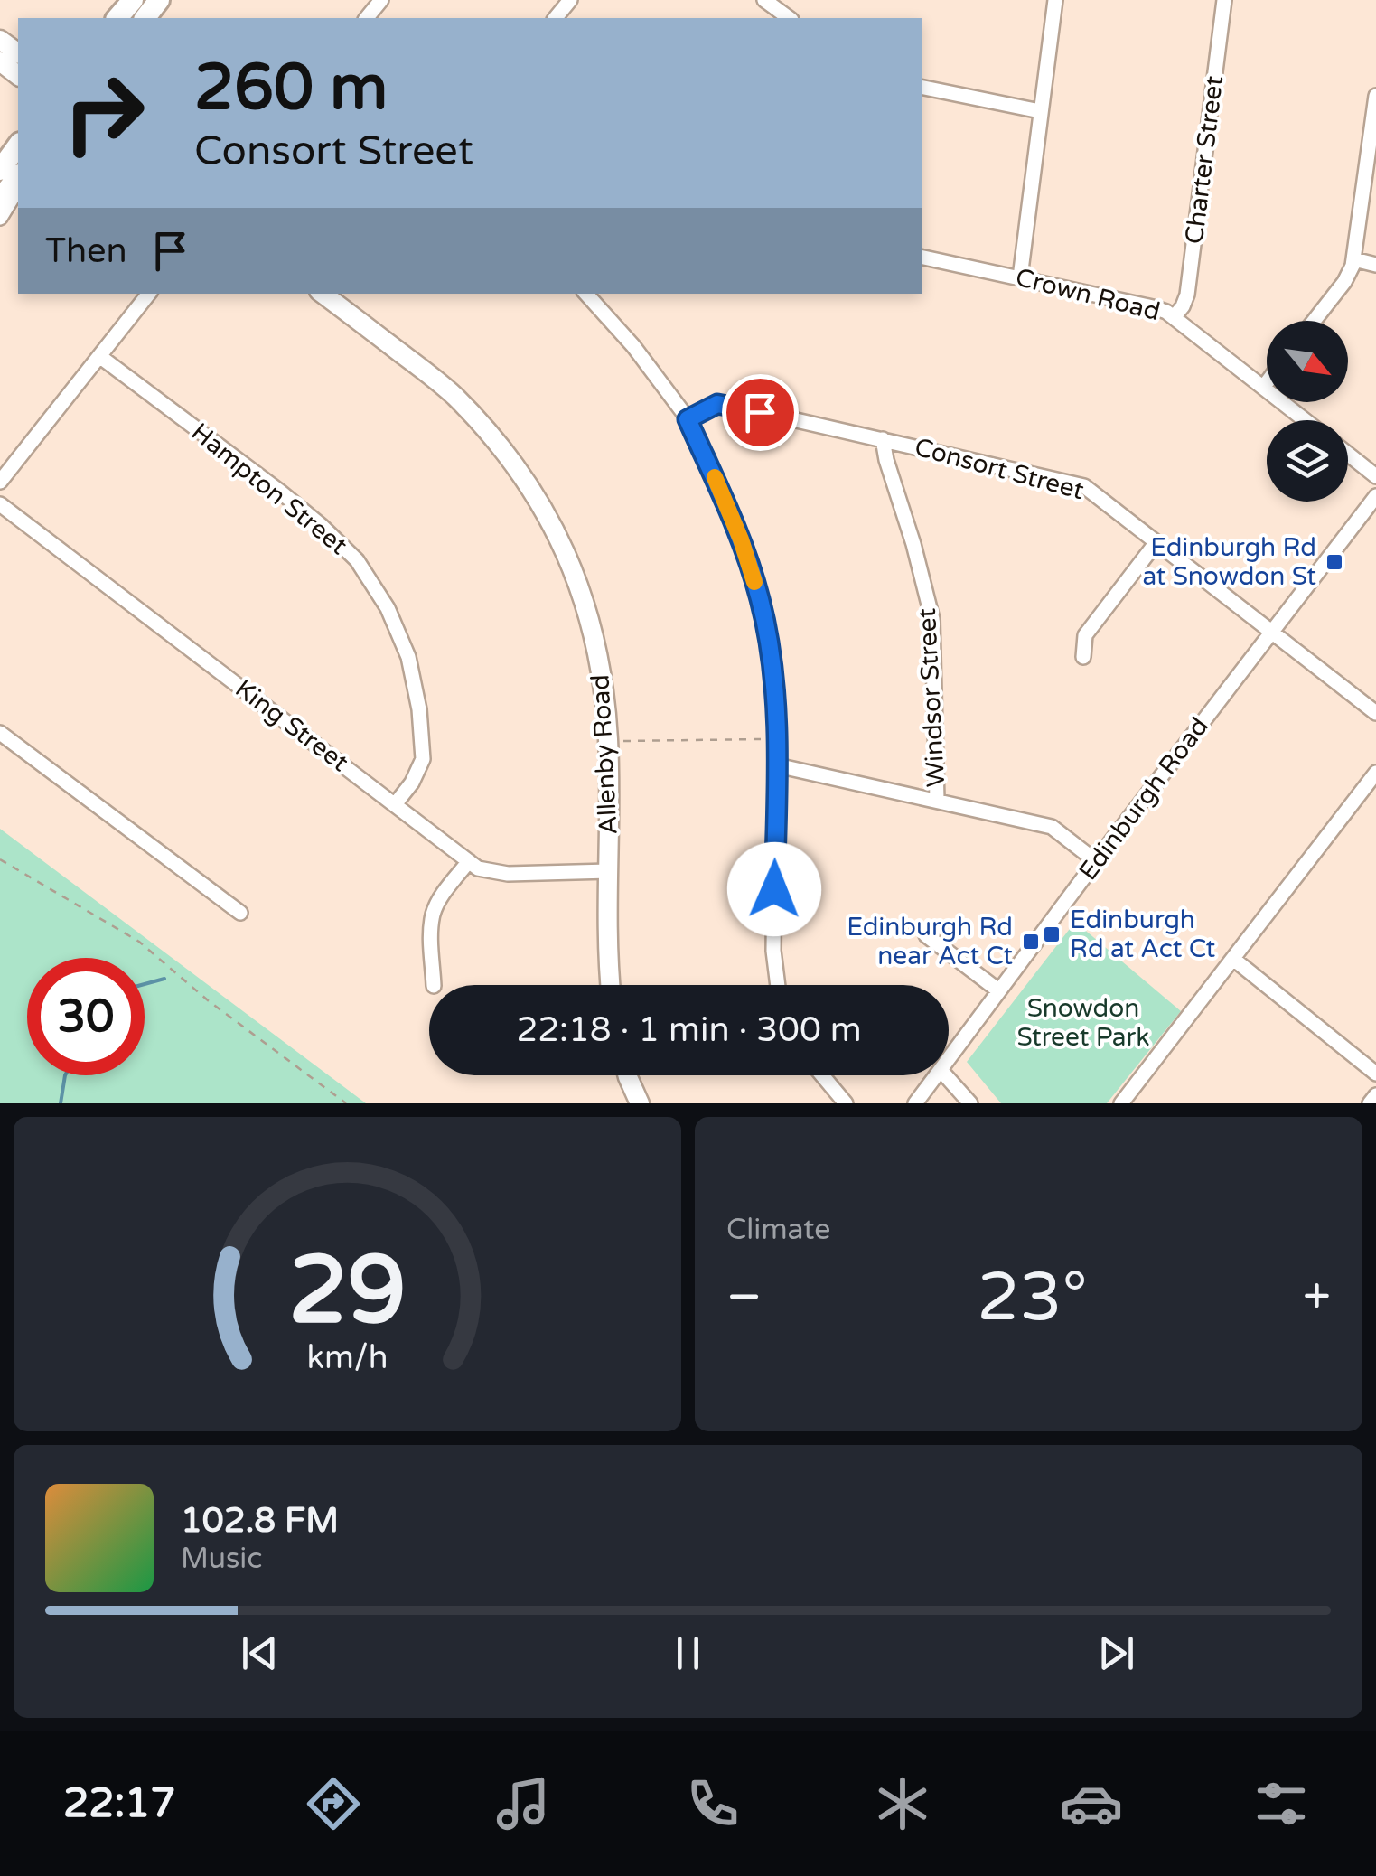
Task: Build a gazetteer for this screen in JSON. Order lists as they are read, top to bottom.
{
  "streets": {
    "main road": ["Allenby Road"],
    "street": [
      "Charter Street",
      "Crown Road",
      "Consort Street",
      "Hampton Street",
      "Windsor Street",
      "King Street",
      "Edinburgh Road"
    ]
  },
  "crossings": [
    ["Charter Street", "Crown Road"],
    ["Consort Street", "Windsor Street"],
    ["Consort Street", "Edinburgh Road"],
    ["Hampton Street", "King Street"],
    ["King Street", "Allenby Road"]
  ],
  "parks": ["Snowdon Street Park"],
  "places": {
    "transit": ["Edinburgh Rd at Snowdon St", "Edinburgh Rd at Act Ct", "Edinburgh Rd near Act Ct"]
  },
  "north": "bottom right",
  "page": {
    "turn": ["260 m", "Consort Street"],
    "then": "Then",
    "limit": "30",
    "trip": "22:18 · 1 min · 300 m",
    "tile": "Climate",
    "heat": ["−", "23°", "+"],
    "song": ["102.8 FM", "Music"],
    "tabs": "22:17",
    "gauge": ["29", "km/h"]
  }
}
